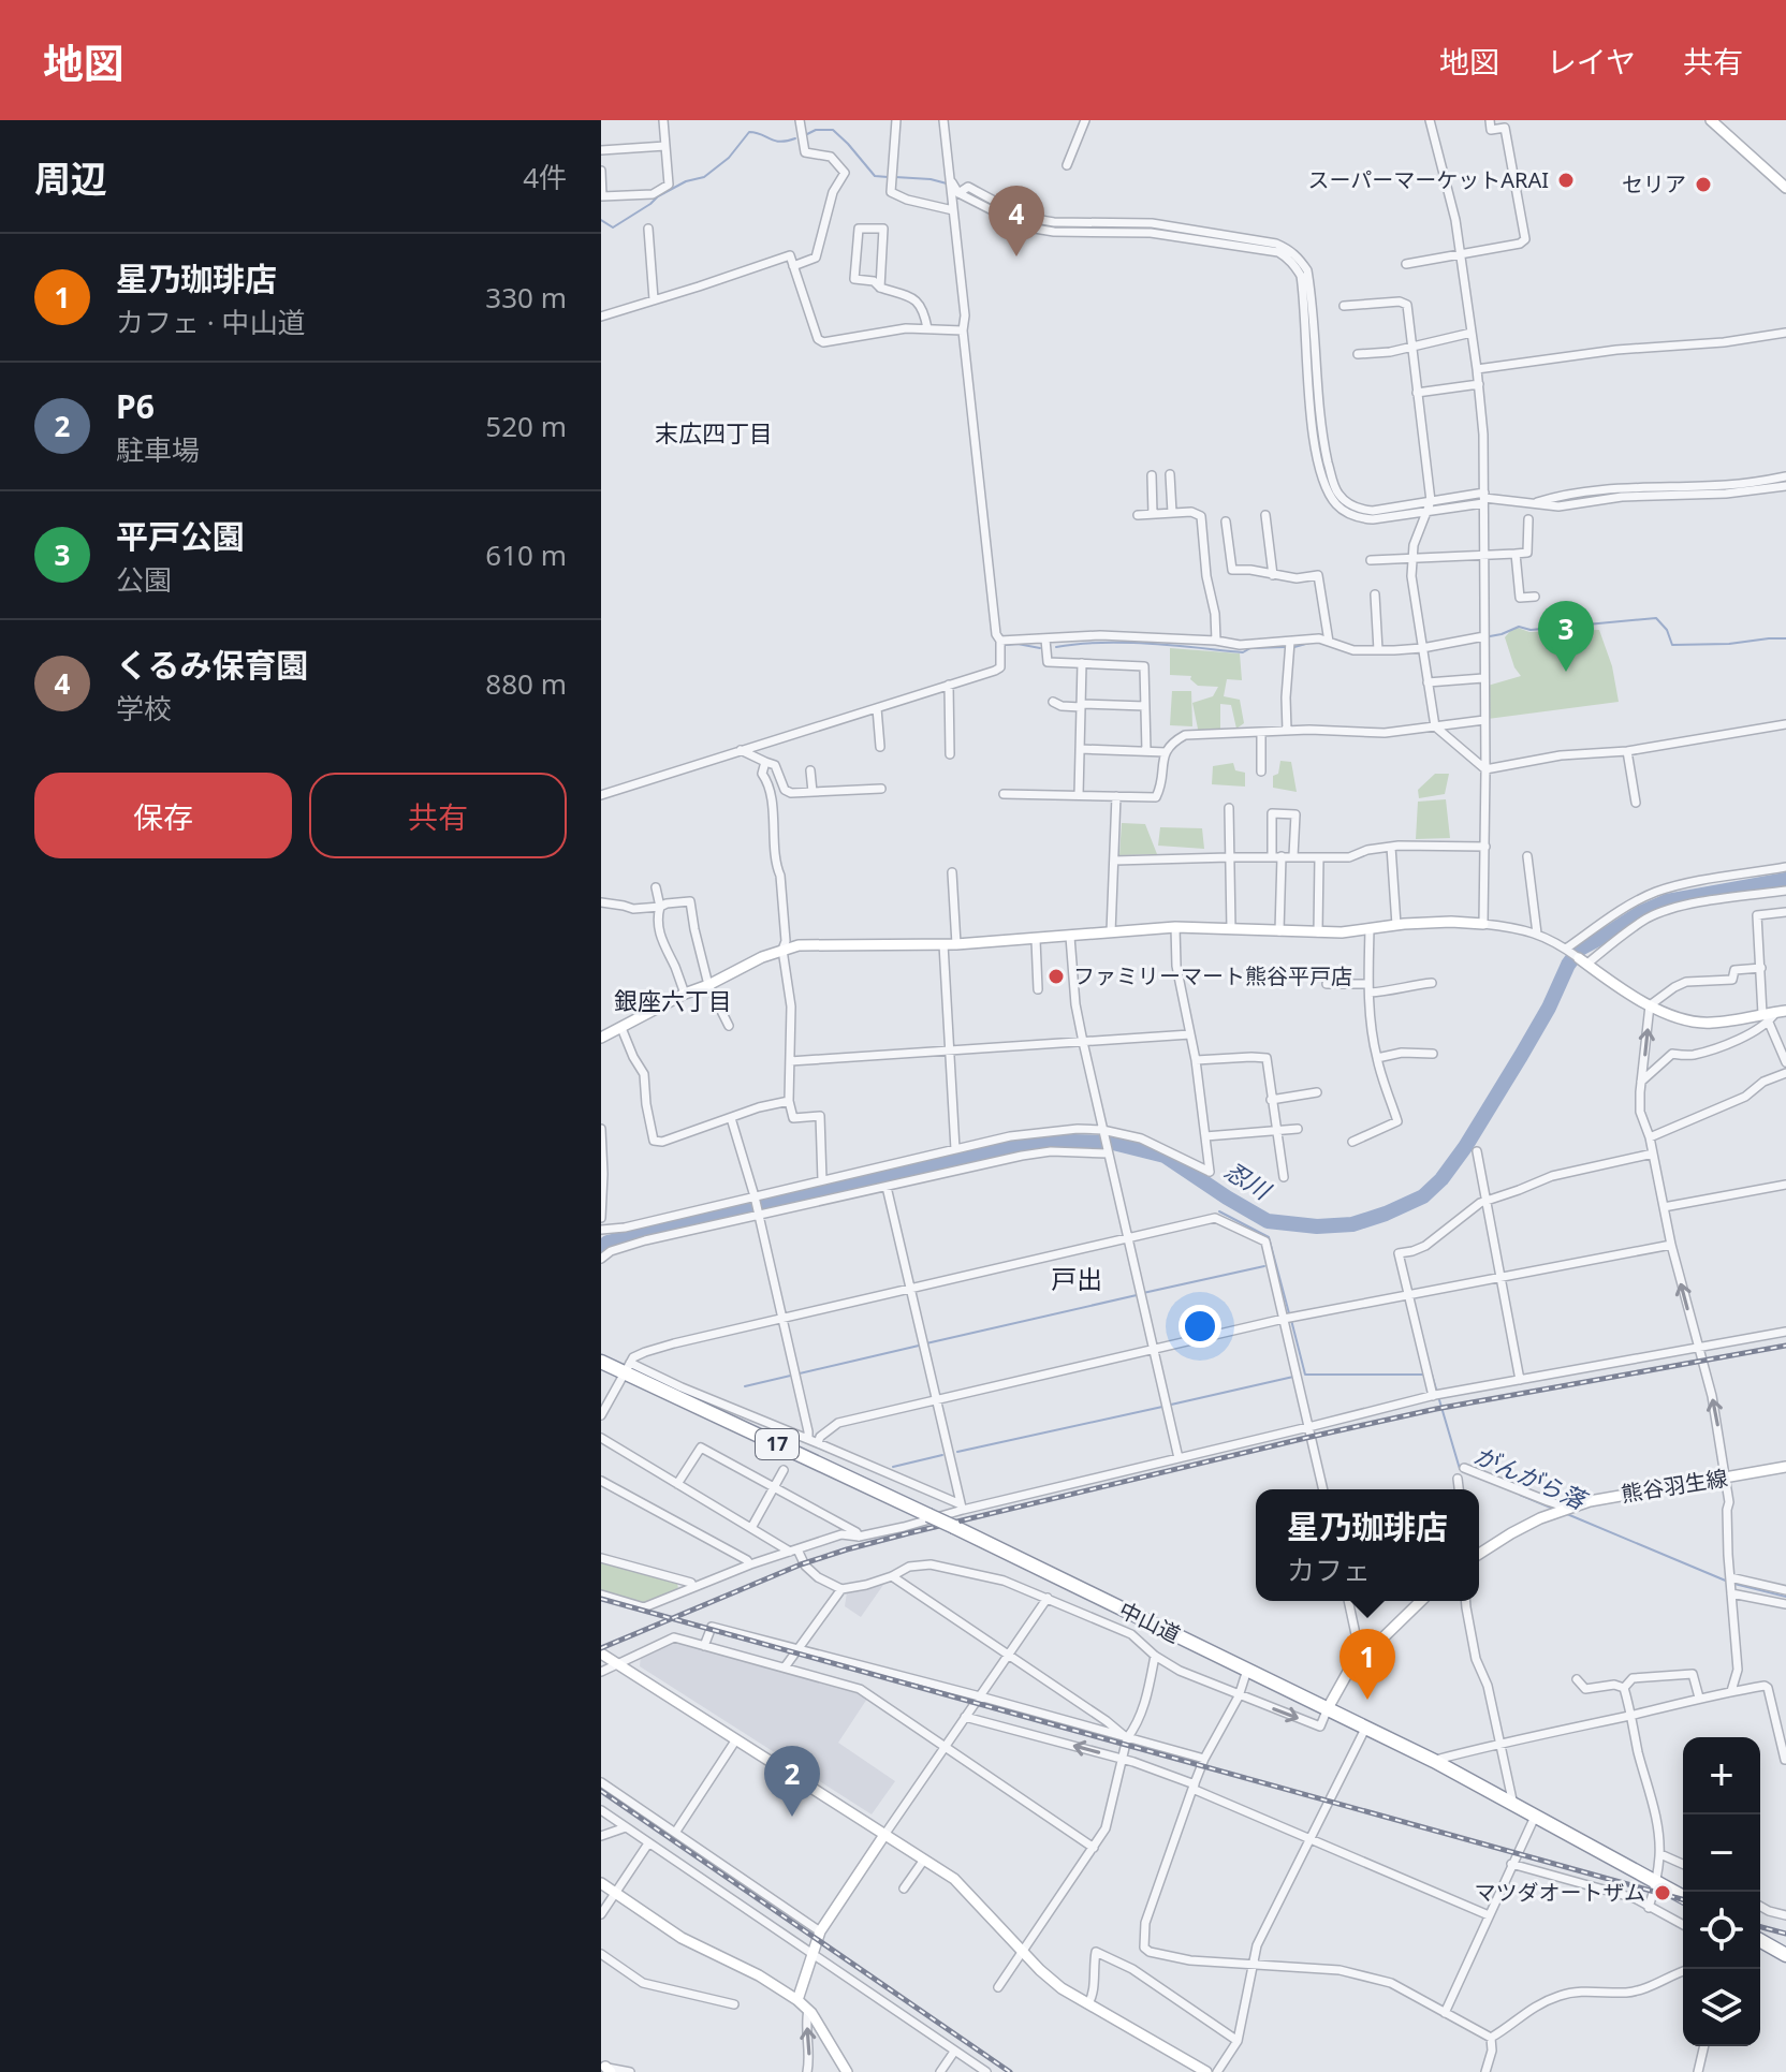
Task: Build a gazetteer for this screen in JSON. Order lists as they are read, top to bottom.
{
  "streets": {
    "highway": ["17", "中山道"],
    "street": ["熊谷羽生線"]
  },
  "districts": ["末広四丁目", "銀座六丁目", "戸出"],
  "water": ["忍川", "がんがら落"],
  "places": [
    "スーパーマーケットARAI",
    "セリア",
    "ファミリーマート熊谷平戸店",
    "マツダオートザム"
  ],
  "page": {
    "header": "地図",
    "nav": ["地図", "レイヤ", "共有"],
    "heading": ["周辺", "4件"],
    "pins": [
      "4",
      "3",
      "1",
      "2"
    ],
    "list": [
      {
        "mark": "1",
        "name": "星乃珈琲店",
        "note": "カフェ · 中山道",
        "value": "330 m"
      },
      {
        "mark": "2",
        "name": "P6",
        "note": "駐車場",
        "value": "520 m"
      },
      {
        "mark": "3",
        "name": "平戸公園",
        "note": "公園",
        "value": "610 m"
      },
      {
        "mark": "4",
        "name": "くるみ保育園",
        "note": "学校",
        "value": "880 m"
      }
    ],
    "buttons": ["保存", "共有"],
    "popup": ["星乃珈琲店", "カフェ"],
    "map_buttons": ["+", "−"]
  }
}
